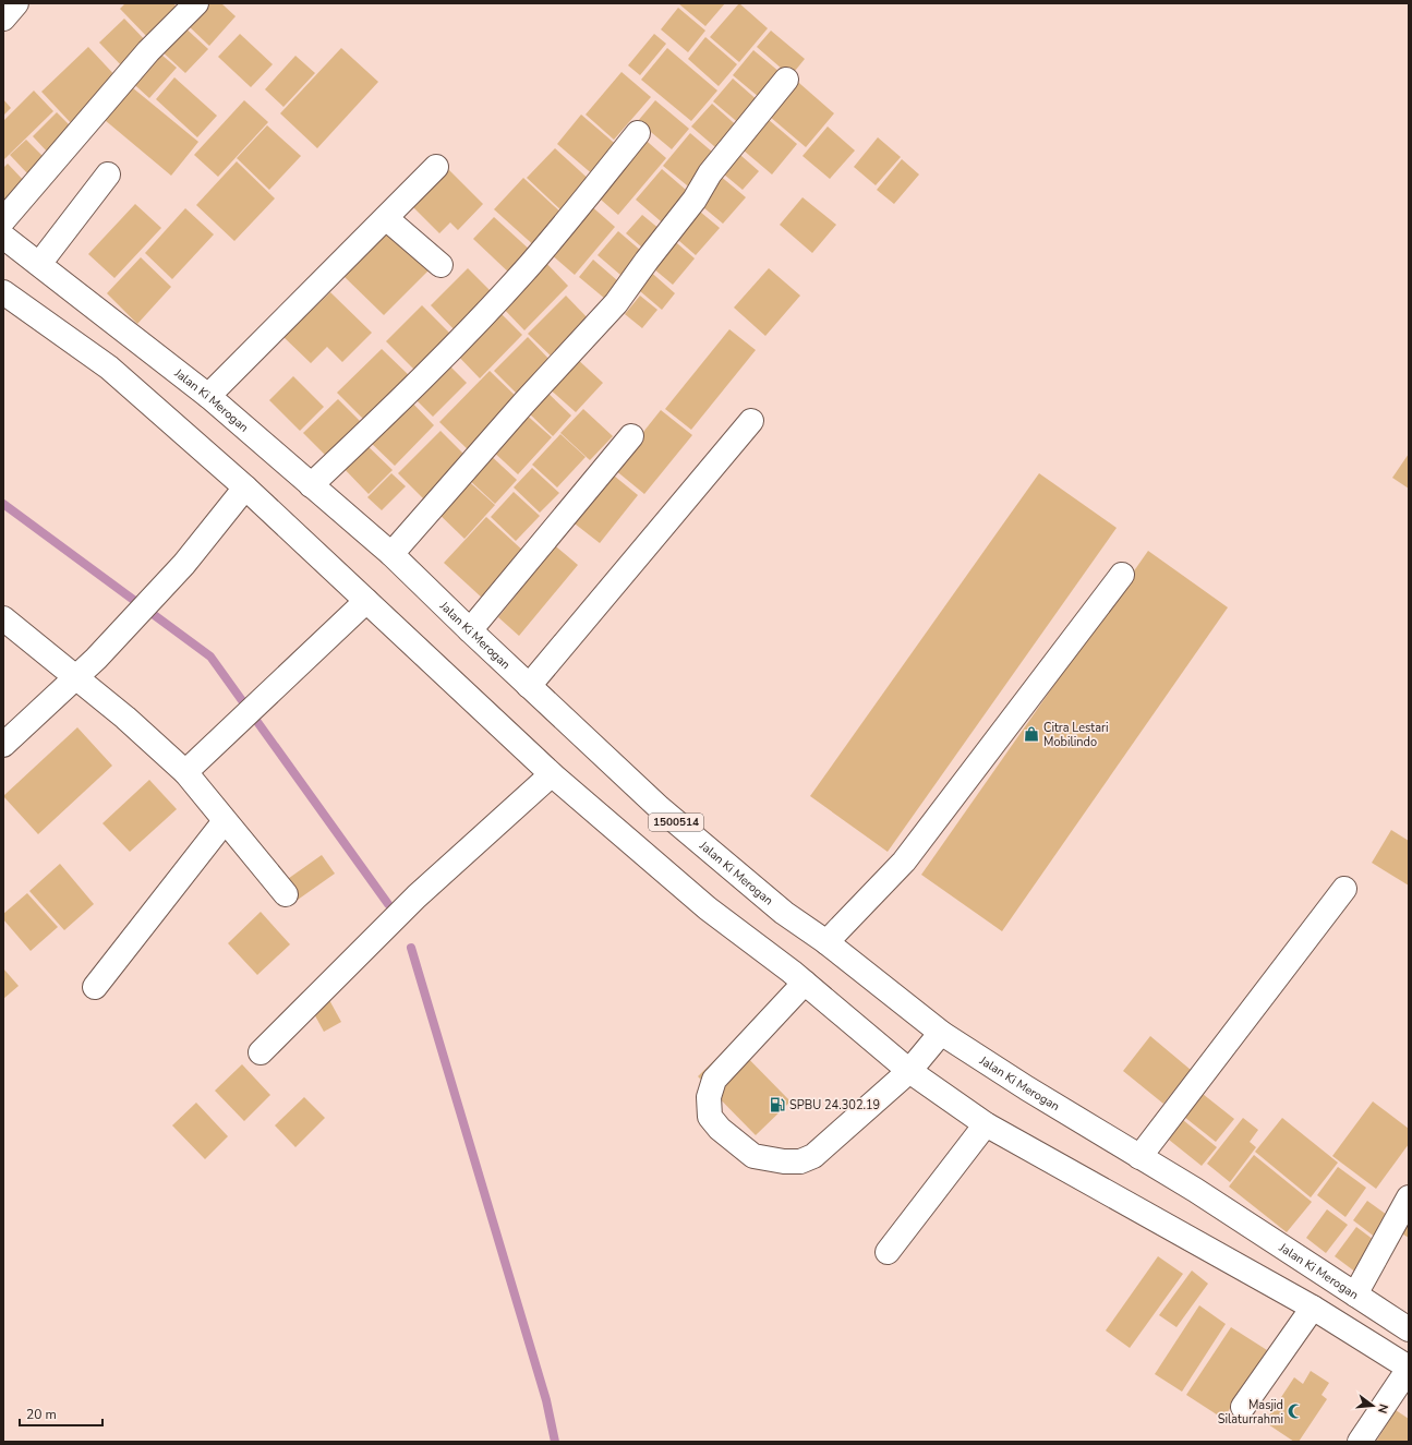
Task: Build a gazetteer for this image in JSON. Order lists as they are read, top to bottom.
{
  "streets": {
    "main road": ["Jalan Ki Merogan", "1500514"]
  },
  "places": {
    "shop": ["Citra Lestari Mobilindo"],
    "fuel station": ["SPBU 24.302.19"],
    "mosque": ["Masjid Silaturrahmi"]
  },
  "scale_bar": "20 m",
  "north": "right"
}
